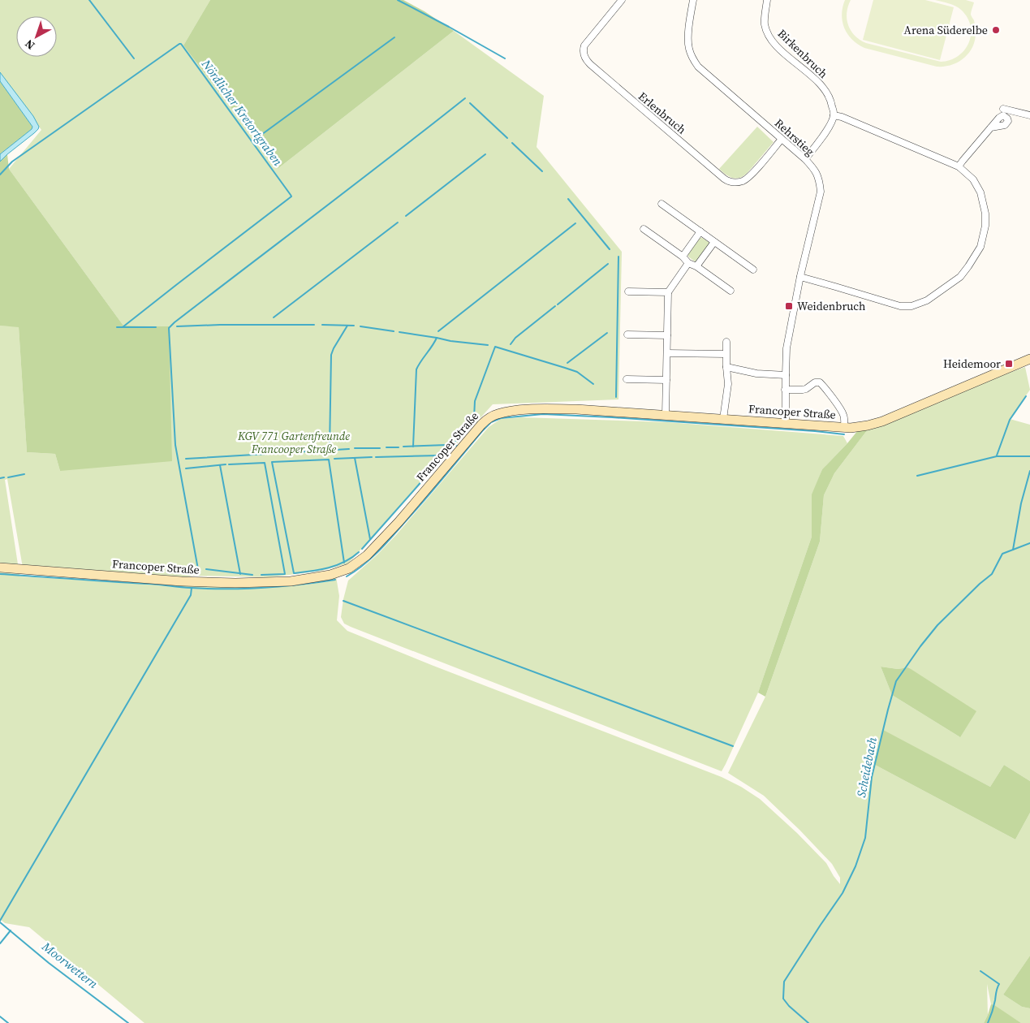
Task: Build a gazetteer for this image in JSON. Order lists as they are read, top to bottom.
{
  "streets": {
    "main road": ["Francoper Straße"],
    "street": ["Birkenbruch", "Erlenbruch", "Rehrstieg"]
  },
  "crossings": [
    ["Erlenbruch", "Rehrstieg"],
    ["Rehrstieg", "Francoper Straße"]
  ],
  "water": ["Nördlicher Kretortgraben", "Scheidebach", "Moorwettern"],
  "parks": ["KGV 771 Gartenfreunde Francooper Straße"],
  "places": {
    "other": ["Arena Süderelbe"],
    "transit": ["Weidenbruch", "Heidemoor"]
  },
  "north": "bottom left"
}
